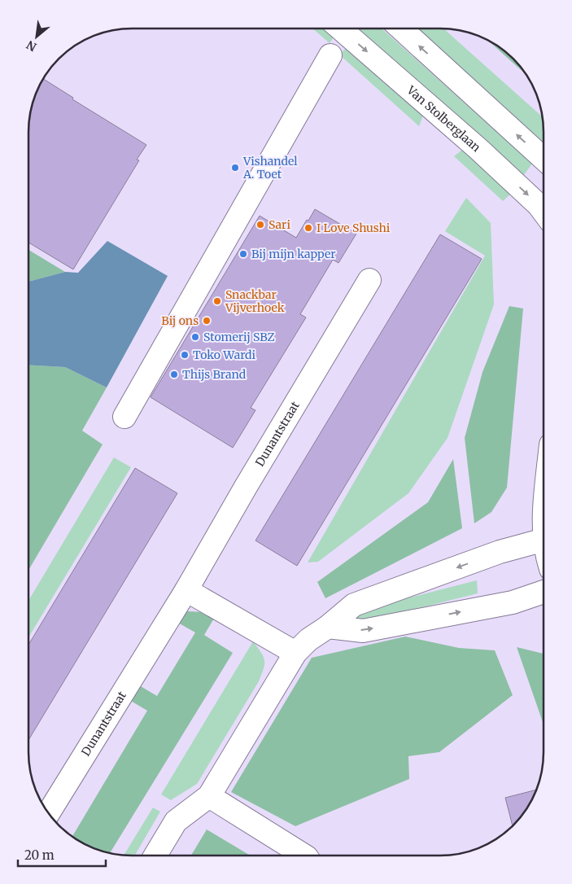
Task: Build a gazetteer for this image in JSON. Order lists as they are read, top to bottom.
{
  "streets": {
    "street": ["Van Stolberglaan", "Dunantstraat"]
  },
  "places": [
    "Vishandel A. Toet",
    "Sari",
    "I Love Shushi",
    "Bij mijn kapper",
    "Snackbar Vijverhoek",
    "Bij ons",
    "Stomerij SBZ",
    "Toko Wardi",
    "Thijs Brand"
  ],
  "scale_bar": "20 m",
  "north": "bottom left"
}
